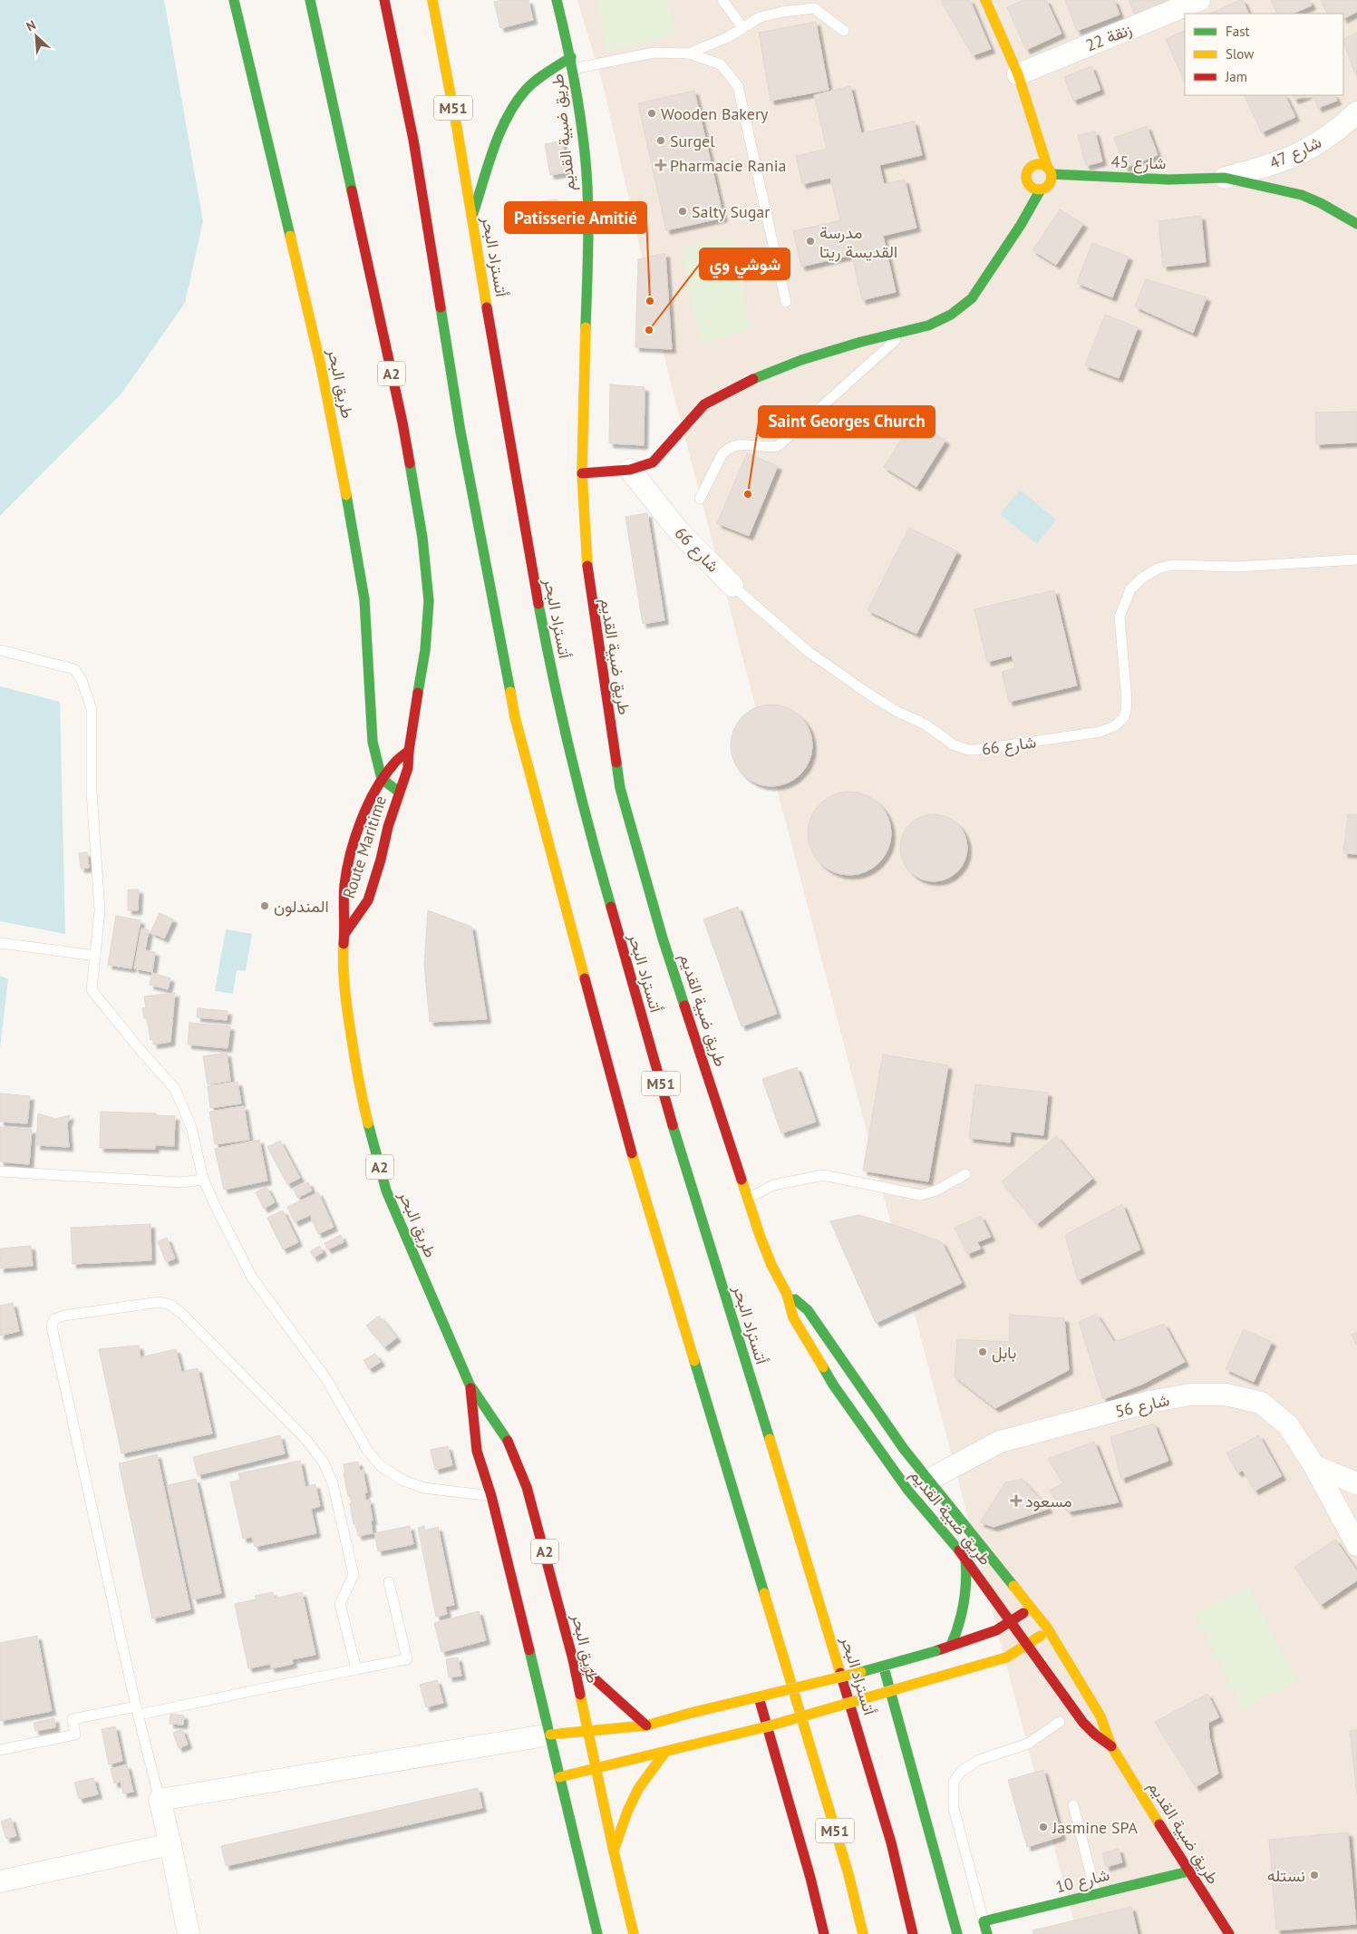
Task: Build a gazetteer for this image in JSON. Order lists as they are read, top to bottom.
{
  "streets": {
    "main road": [
      "M51",
      "طريق ضبية القديم",
      "شارع 45",
      "أتستراد البحر",
      "A2",
      "طريق البحر",
      "Route Maritime",
      "شارع 10"
    ],
    "street": [
      "زنقة 22",
      "شارع 47",
      "شارع 66",
      "شارع 56"
    ]
  },
  "crossings": [
    ["طريق ضبية القديم", "شارع 56"],
    ["طريق ضبية القديم", "شارع 10"],
    ["شارع 47", "شارع 45"],
    ["A2", "طريق البحر"],
    ["A2", "Route Maritime"],
    ["طريق البحر", "Route Maritime"]
  ],
  "places": {
    "other": [
      "Wooden Bakery",
      "Surgel",
      "Salty Sugar",
      "مدرسة القديسة ريتا",
      "Patisserie Amitié",
      "شوشي وي",
      "Saint Georges Church",
      "المندلون",
      "بابل",
      "Jasmine SPA",
      "نستله"
    ],
    "health": ["Pharmacie Rania", "مسعود"]
  },
  "legend": ["Fast", "Slow", "Jam"],
  "north": "top left"
}
